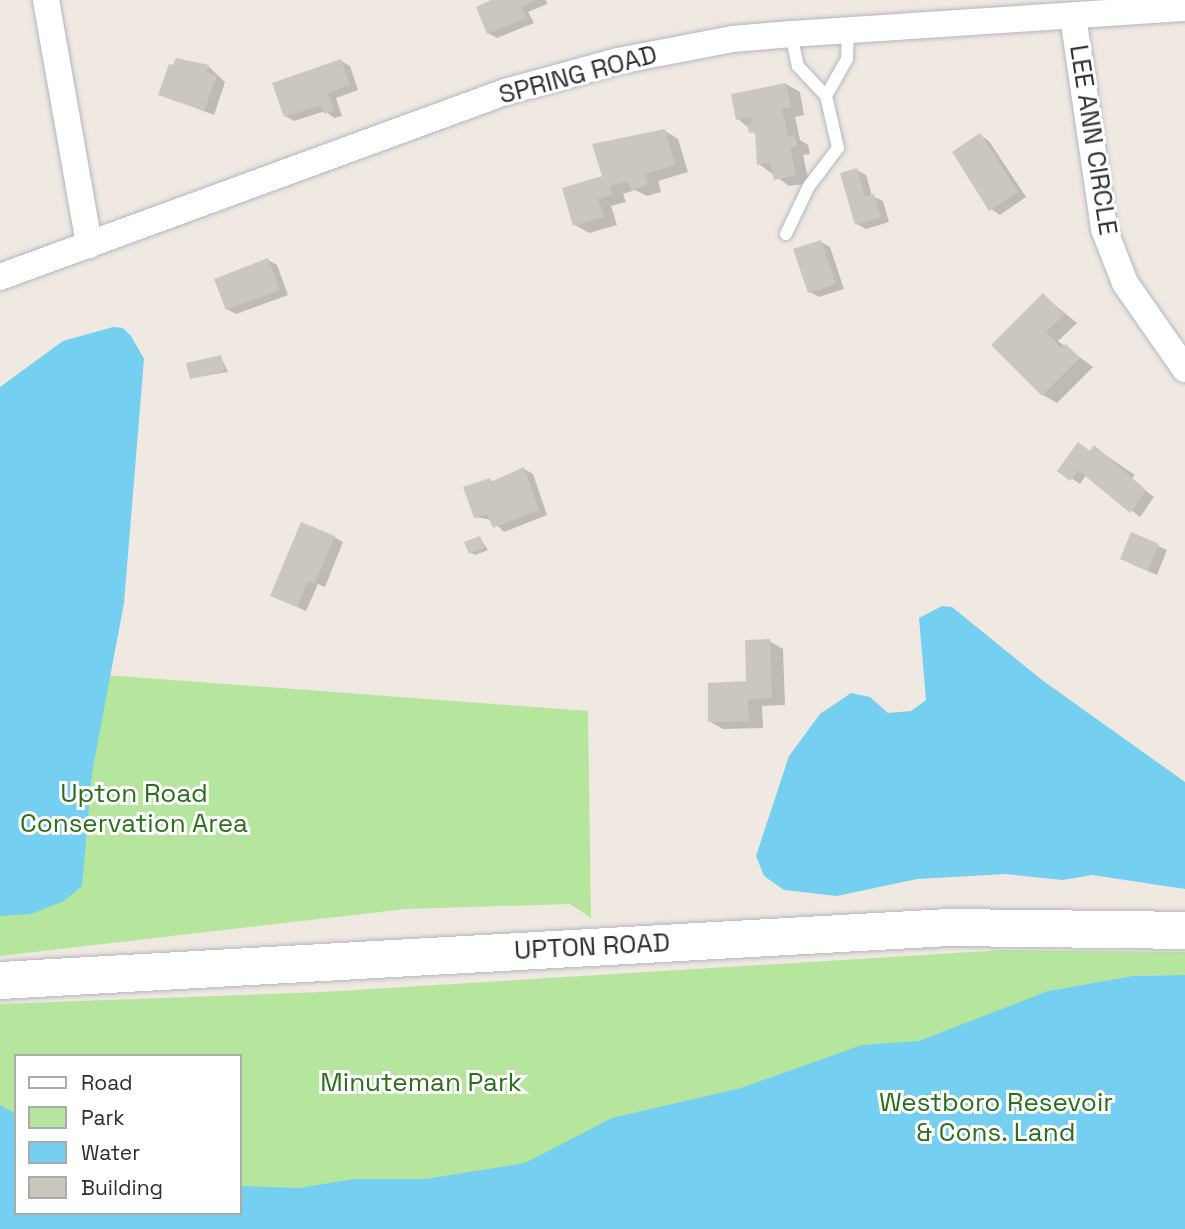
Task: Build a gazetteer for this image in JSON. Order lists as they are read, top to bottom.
{
  "streets": {
    "main road": ["UPTON ROAD"],
    "street": ["SPRING ROAD", "LEE ANN CIRCLE"]
  },
  "crossings": [
    ["SPRING ROAD", "LEE ANN CIRCLE"]
  ],
  "parks": ["Upton Road Conservation Area", "Minuteman Park", "Westboro Resevoir & Cons. Land"],
  "legend": [
    "Road",
    "Park",
    "Water",
    "Building"
  ]
}
